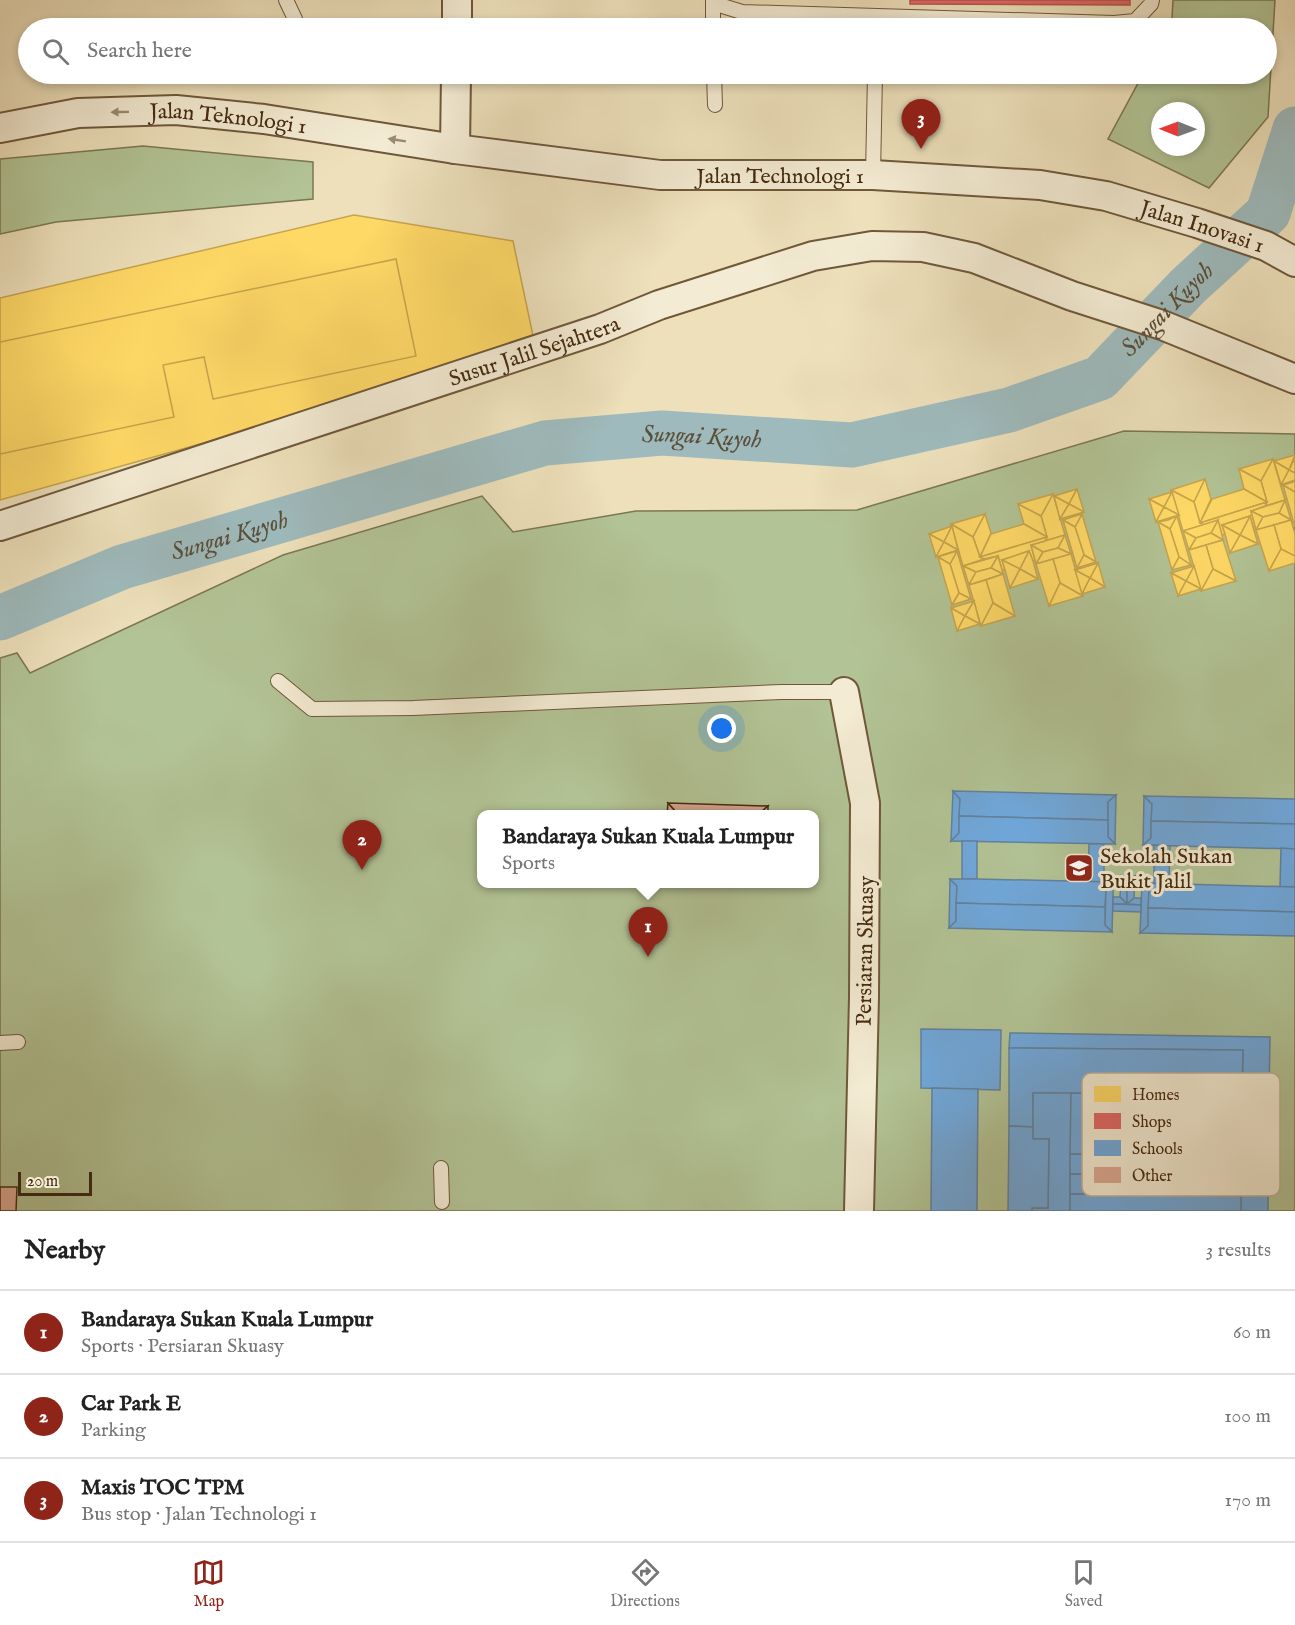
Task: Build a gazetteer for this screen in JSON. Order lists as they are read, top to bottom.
{
  "streets": {
    "street": [
      "Jalan Teknologi 1",
      "Jalan Technologi 1",
      "Jalan Inovasi 1",
      "Susur Jalil Sejahtera",
      "Persiaran Skuasy"
    ]
  },
  "crossings": [
    ["Jalan Teknologi 1", "Jalan Technologi 1"],
    ["Jalan Technologi 1", "Jalan Inovasi 1"]
  ],
  "one_way": ["Jalan Teknologi 1"],
  "water": ["Sungai Kuyoh"],
  "places": {
    "school or university": ["Sekolah Sukan Bukit Jalil"]
  },
  "legend": [
    "Homes",
    "Shops",
    "Schools",
    "Other"
  ],
  "scale_bar": "20 m",
  "north": "left",
  "page": {
    "search": "Search here",
    "pins": ["3", "2", "1"],
    "popup": ["Bandaraya Sukan Kuala Lumpur", "Sports"],
    "scale": "20 m",
    "heading": ["Nearby", "3 results"],
    "list": [
      {
        "mark": "1",
        "name": "Bandaraya Sukan Kuala Lumpur",
        "note": "Sports · Persiaran Skuasy",
        "value": "60 m"
      },
      {
        "mark": "2",
        "name": "Car Park E",
        "note": "Parking",
        "value": "100 m"
      },
      {
        "mark": "3",
        "name": "Maxis TOC TPM",
        "note": "Bus stop · Jalan Technologi 1",
        "value": "170 m"
      }
    ],
    "nav": ["Map", "Directions", "Saved"]
  }
}
